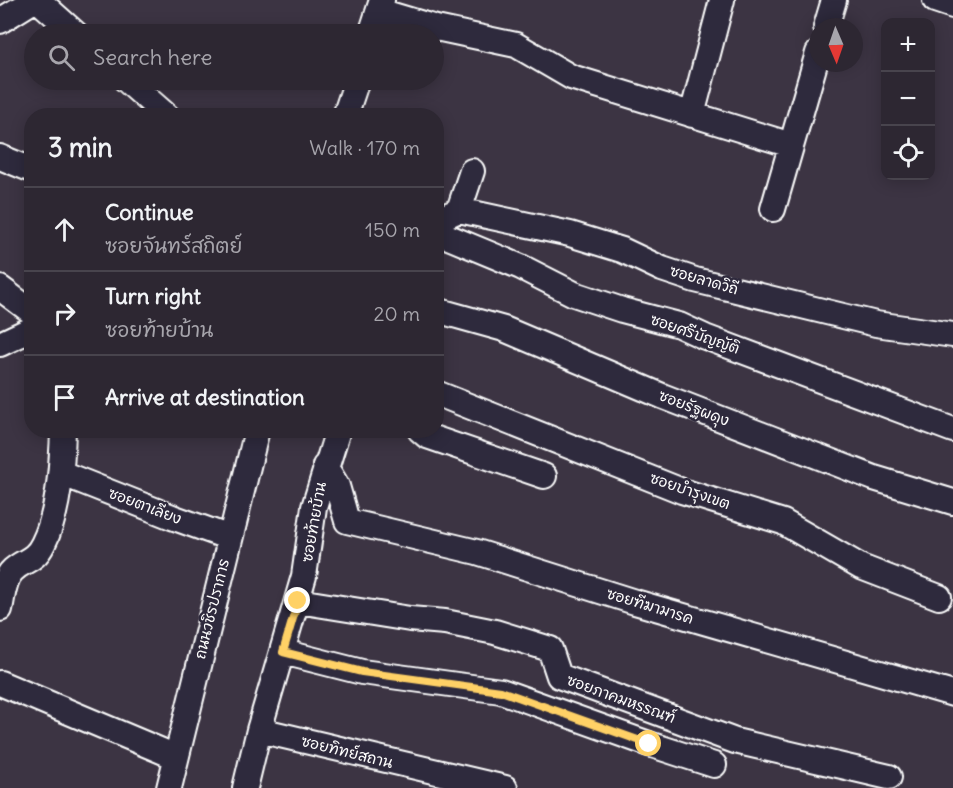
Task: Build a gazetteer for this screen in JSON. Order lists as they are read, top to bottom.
{
  "streets": {
    "street": [
      "ซอยลาดวิถี",
      "ซอยศรีบัญญัติ",
      "ซอยรัฐผดุง",
      "ซอยบำรุงเขต",
      "ซอยตาเลียง",
      "ซอยท้ายบ้าน",
      "ซอยฑีฆามารค",
      "ถนนวชิรปราการ",
      "ซอยภาคมหรรณฑ์",
      "ซอยทิทย์สถาน"
    ]
  },
  "crossings": [
    ["ซอยตาเลียง", "ถนนวชิรปราการ"],
    ["ซอยท้ายบ้าน", "ซอยภาคมหรรณฑ์"],
    ["ซอยท้ายบ้าน", "ซอยทิทย์สถาน"]
  ],
  "north": "bottom",
  "page": {
    "map_buttons": ["+", "−"],
    "search": "Search here",
    "heading": ["3 min", "Walk · 170 m"],
    "list": [
      ["Continue", "ซอยจันทร์สถิตย์", "150 m"],
      ["Turn right", "ซอยท้ายบ้าน", "20 m"],
      "Arrive at destination"
    ]
  }
}
